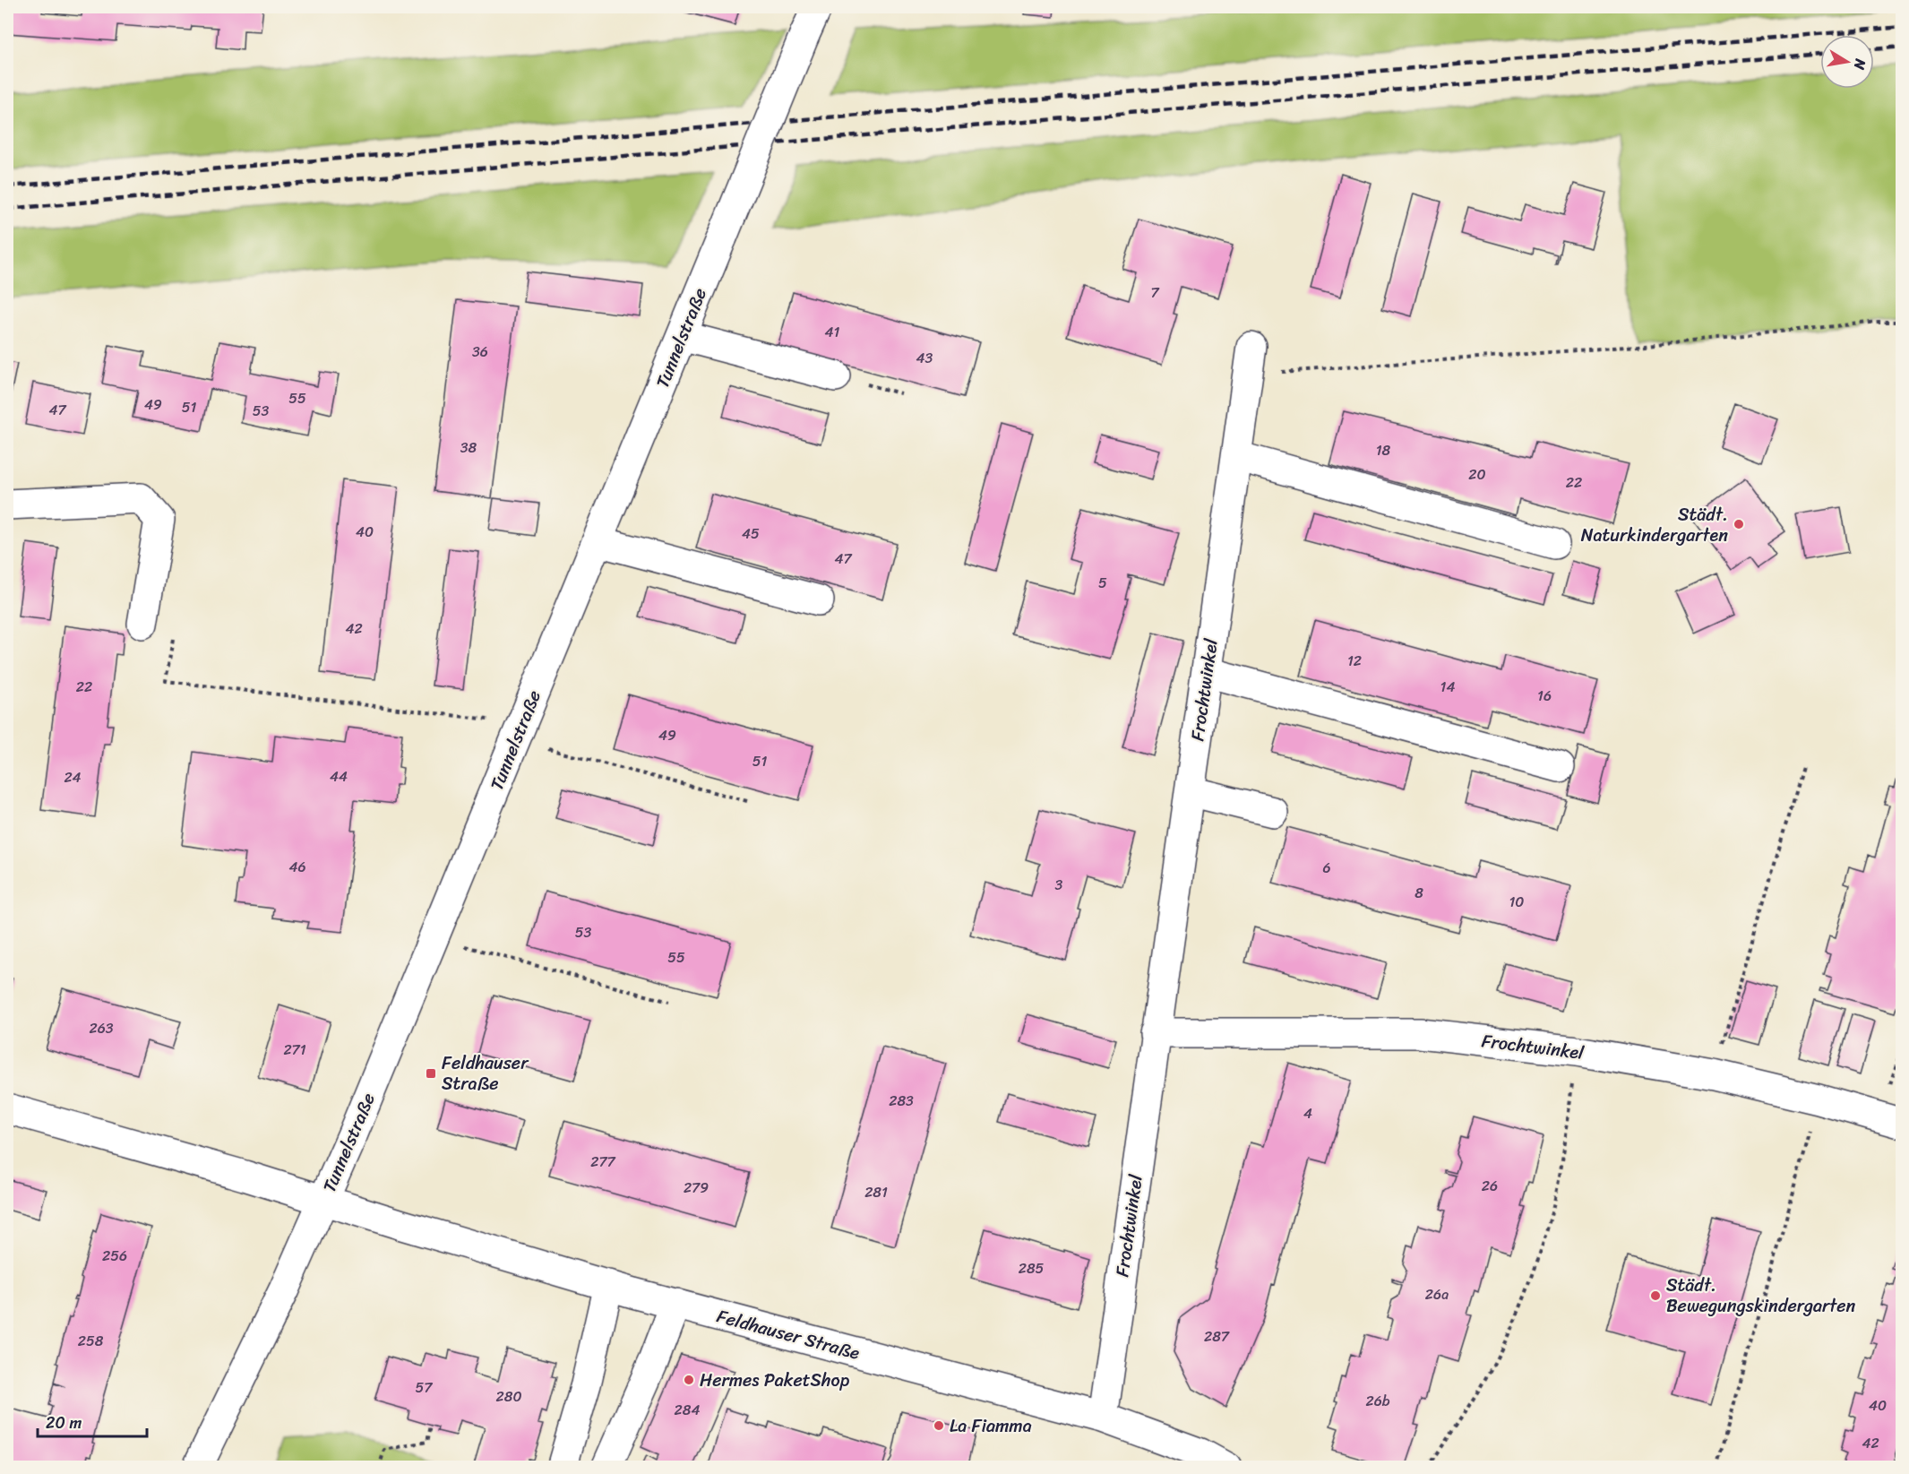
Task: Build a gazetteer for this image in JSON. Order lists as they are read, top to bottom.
{
  "streets": {
    "street": ["Tunnelstraße", "Frochtwinkel", "Feldhauser Straße"]
  },
  "crossings": [
    ["Tunnelstraße", "Feldhauser Straße"],
    ["Frochtwinkel", "Feldhauser Straße"]
  ],
  "places": {
    "other": [
      "Städt. Naturkindergarten",
      "Städt. Bewegungskindergarten",
      "Hermes PaketShop",
      "La Fiamma"
    ],
    "transit": ["Feldhauser Straße"]
  },
  "house_numbers": [
    "7",
    "41",
    "36",
    "43",
    "55",
    "49",
    "51",
    "47",
    "53",
    "38",
    "18",
    "20",
    "22",
    "40",
    "45",
    "47",
    "5",
    "42",
    "12",
    "22",
    "14",
    "16",
    "49",
    "51",
    "44",
    "24",
    "46",
    "6",
    "3",
    "8",
    "10",
    "53",
    "55",
    "263",
    "271",
    "283",
    "4",
    "277",
    "26",
    "279",
    "281",
    "256",
    "285",
    "26a",
    "287",
    "258",
    "57",
    "280",
    "26b",
    "40",
    "284",
    "42"
  ],
  "scale_bar": "20 m",
  "north": "right"
}
